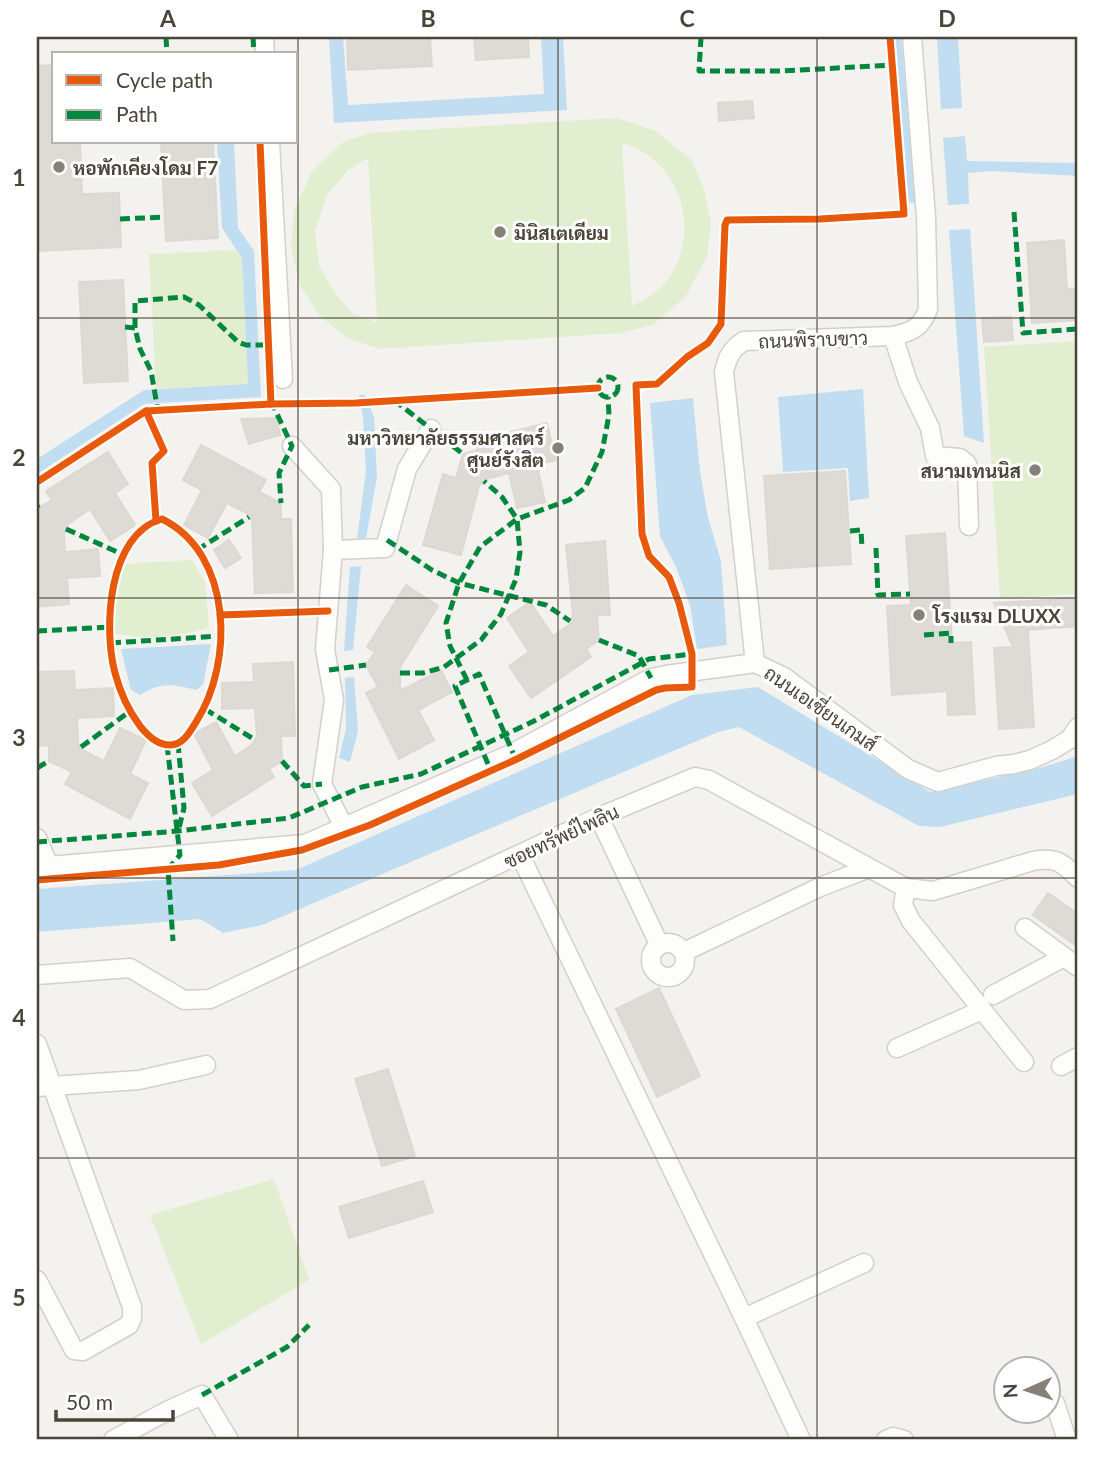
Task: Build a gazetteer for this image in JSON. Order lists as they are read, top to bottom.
{
  "streets": {
    "street": ["ถนนพิราบขาว", "ถนนเอเซี่ยนเกมส์", "ซอยทรัพย์ไพลิน"]
  },
  "crossings": [
    ["ถนนพิราบขาว", "ถนนเอเซี่ยนเกมส์"]
  ],
  "places": [
    "หอพักเคียงโดม F7",
    "มินิสเตเดียม",
    "มหาวิทยาลัยธรรมศาสตร์ ศูนย์รังสิต",
    "สนามเทนนิส",
    "โรงแรม DLUXX"
  ],
  "legend": ["Cycle path", "Path"],
  "scale_bar": "50 m",
  "north": "left",
  "grid": {
    "columns": [
      "A",
      "B",
      "C",
      "D"
    ],
    "rows": [
      "1",
      "2",
      "3",
      "4",
      "5"
    ]
  }
}
